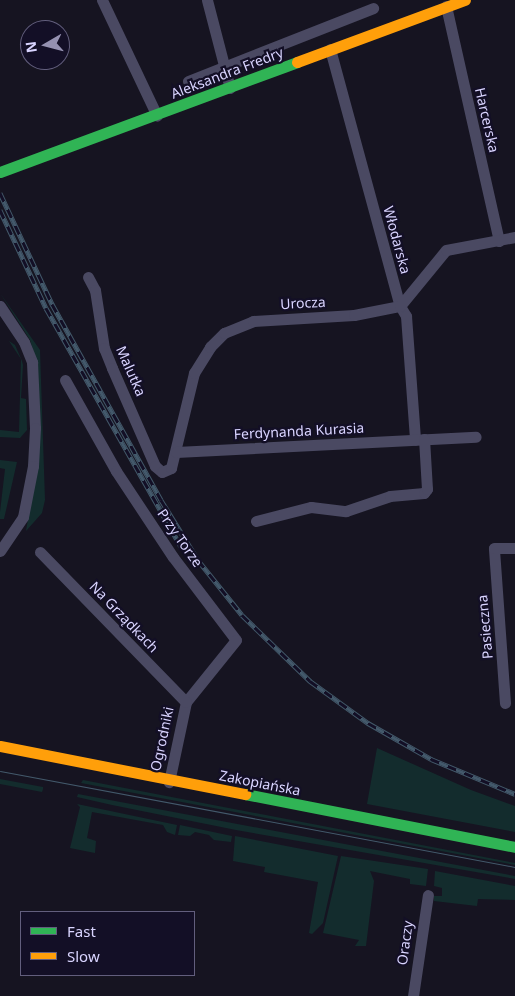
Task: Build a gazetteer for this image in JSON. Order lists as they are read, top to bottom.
{
  "streets": {
    "main road": ["Aleksandra Fredry", "Zakopiańska"],
    "street": [
      "Harcerska",
      "Włodarska",
      "Urocza",
      "Malutka",
      "Ferdynanda Kurasia",
      "Przy Torze",
      "Na Grządkach",
      "Pasieczna",
      "Ogrodniki",
      "Oraczy"
    ]
  },
  "crossings": [
    ["Aleksandra Fredry", "Harcerska"],
    ["Aleksandra Fredry", "Włodarska"],
    ["Włodarska", "Urocza"],
    ["Włodarska", "Ferdynanda Kurasia"],
    ["Urocza", "Malutka"],
    ["Urocza", "Ferdynanda Kurasia"],
    ["Przy Torze", "Na Grządkach"],
    ["Przy Torze", "Ogrodniki"],
    ["Na Grządkach", "Ogrodniki"],
    ["Ogrodniki", "Zakopiańska"]
  ],
  "legend": ["Fast", "Slow"],
  "north": "left"
}
